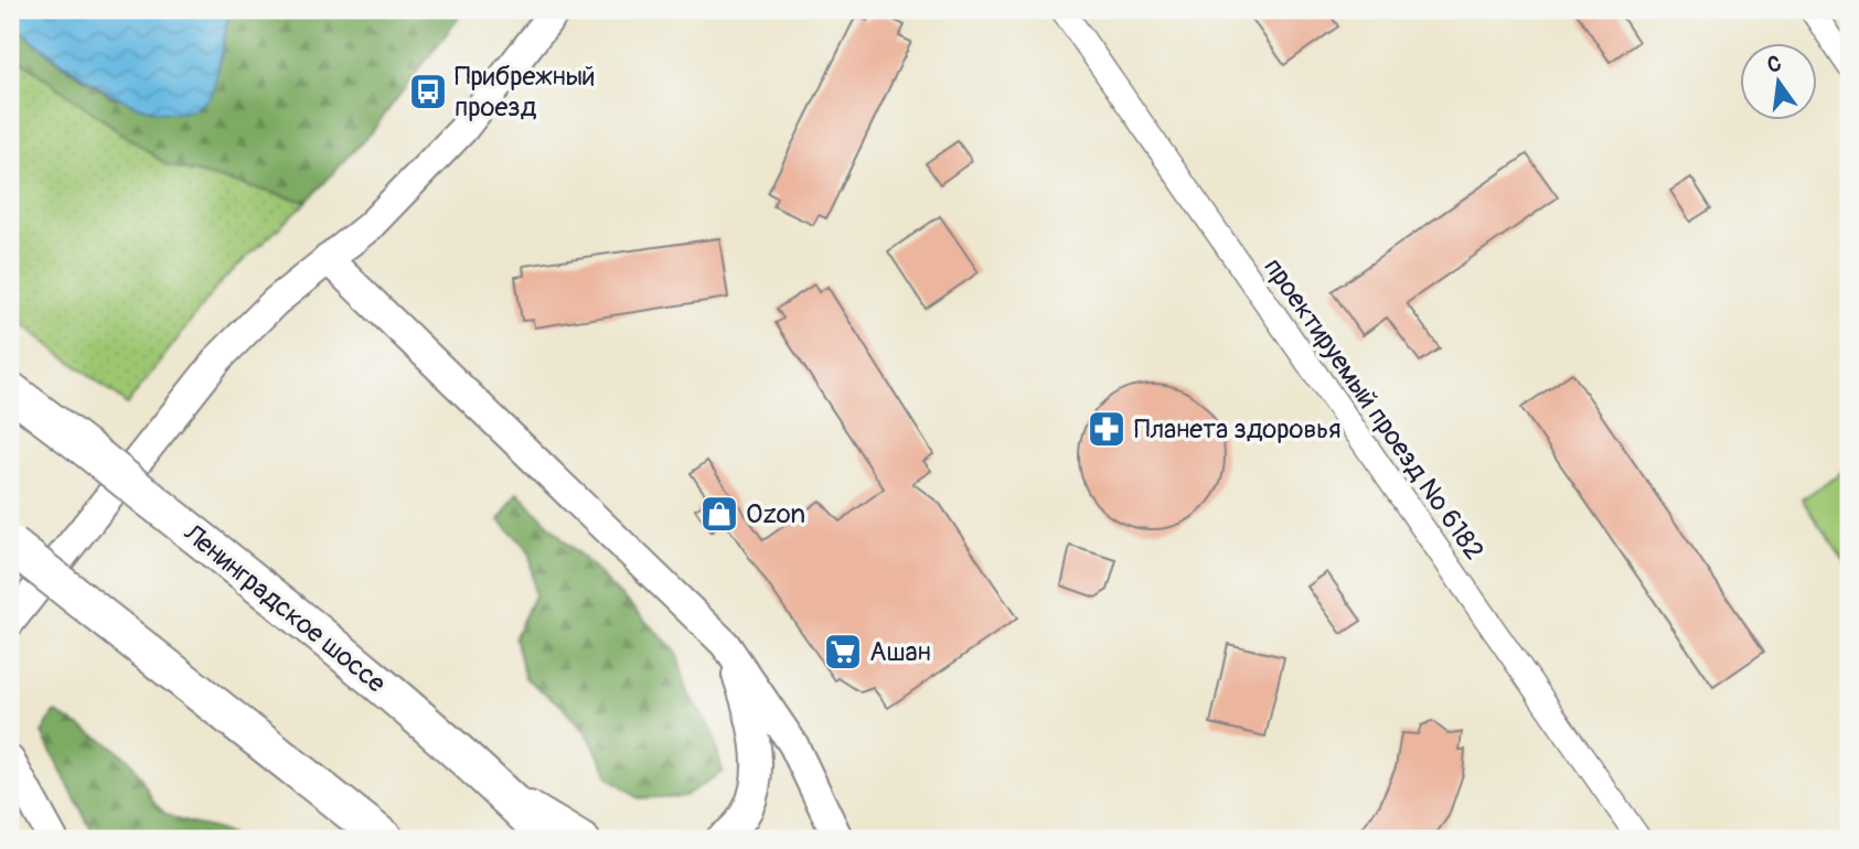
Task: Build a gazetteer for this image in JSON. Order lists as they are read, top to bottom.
{
  "streets": {
    "main road": ["Ленинградское шоссе"],
    "street": ["проектируемый проезд № 6182"]
  },
  "places": {
    "bus stop": ["Прибрежный проезд"],
    "pharmacy": ["Планета здоровья"],
    "shop": ["Ozon"],
    "supermarket": ["Ашан"]
  },
  "north": "top"
}
